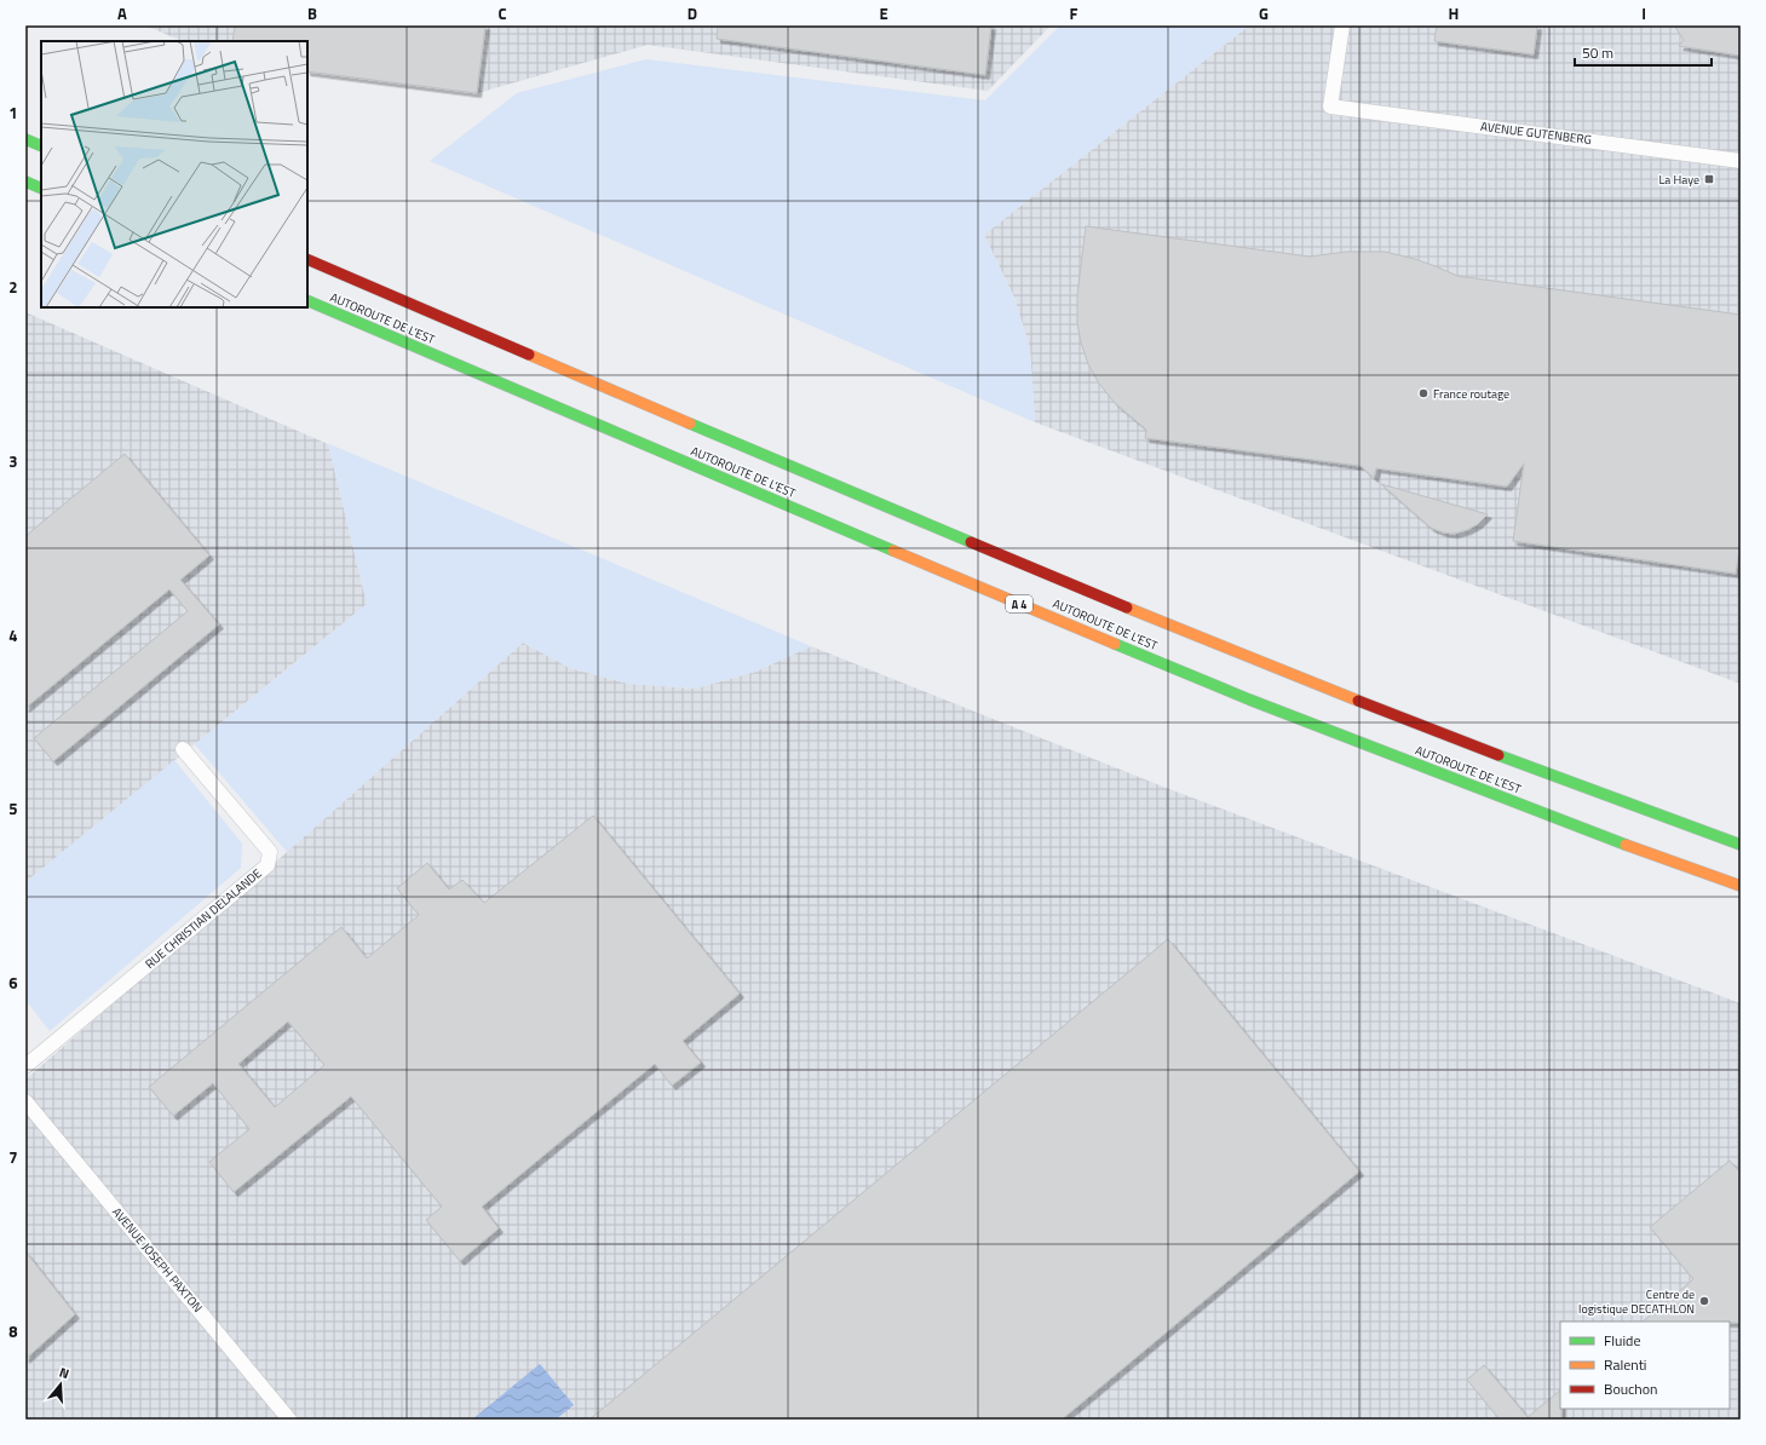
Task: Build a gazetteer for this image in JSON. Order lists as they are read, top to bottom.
{
  "streets": {
    "highway": ["AUTOROUTE DE L’EST", "A 4"],
    "street": ["AVENUE GUTENBERG", "RUE CHRISTIAN DELALANDE", "AVENUE JOSEPH PAXTON"]
  },
  "places": {
    "transit": ["La Haye"],
    "other": ["France routage", "Centre de logistique DECATHLON"]
  },
  "legend": ["Fluide", "Ralenti", "Bouchon"],
  "scale_bar": "50 m",
  "north": "top",
  "grid": {
    "columns": [
      "A",
      "B",
      "C",
      "D",
      "E",
      "F",
      "G",
      "H",
      "I"
    ],
    "rows": [
      "1",
      "2",
      "3",
      "4",
      "5",
      "6",
      "7",
      "8"
    ]
  }
}
